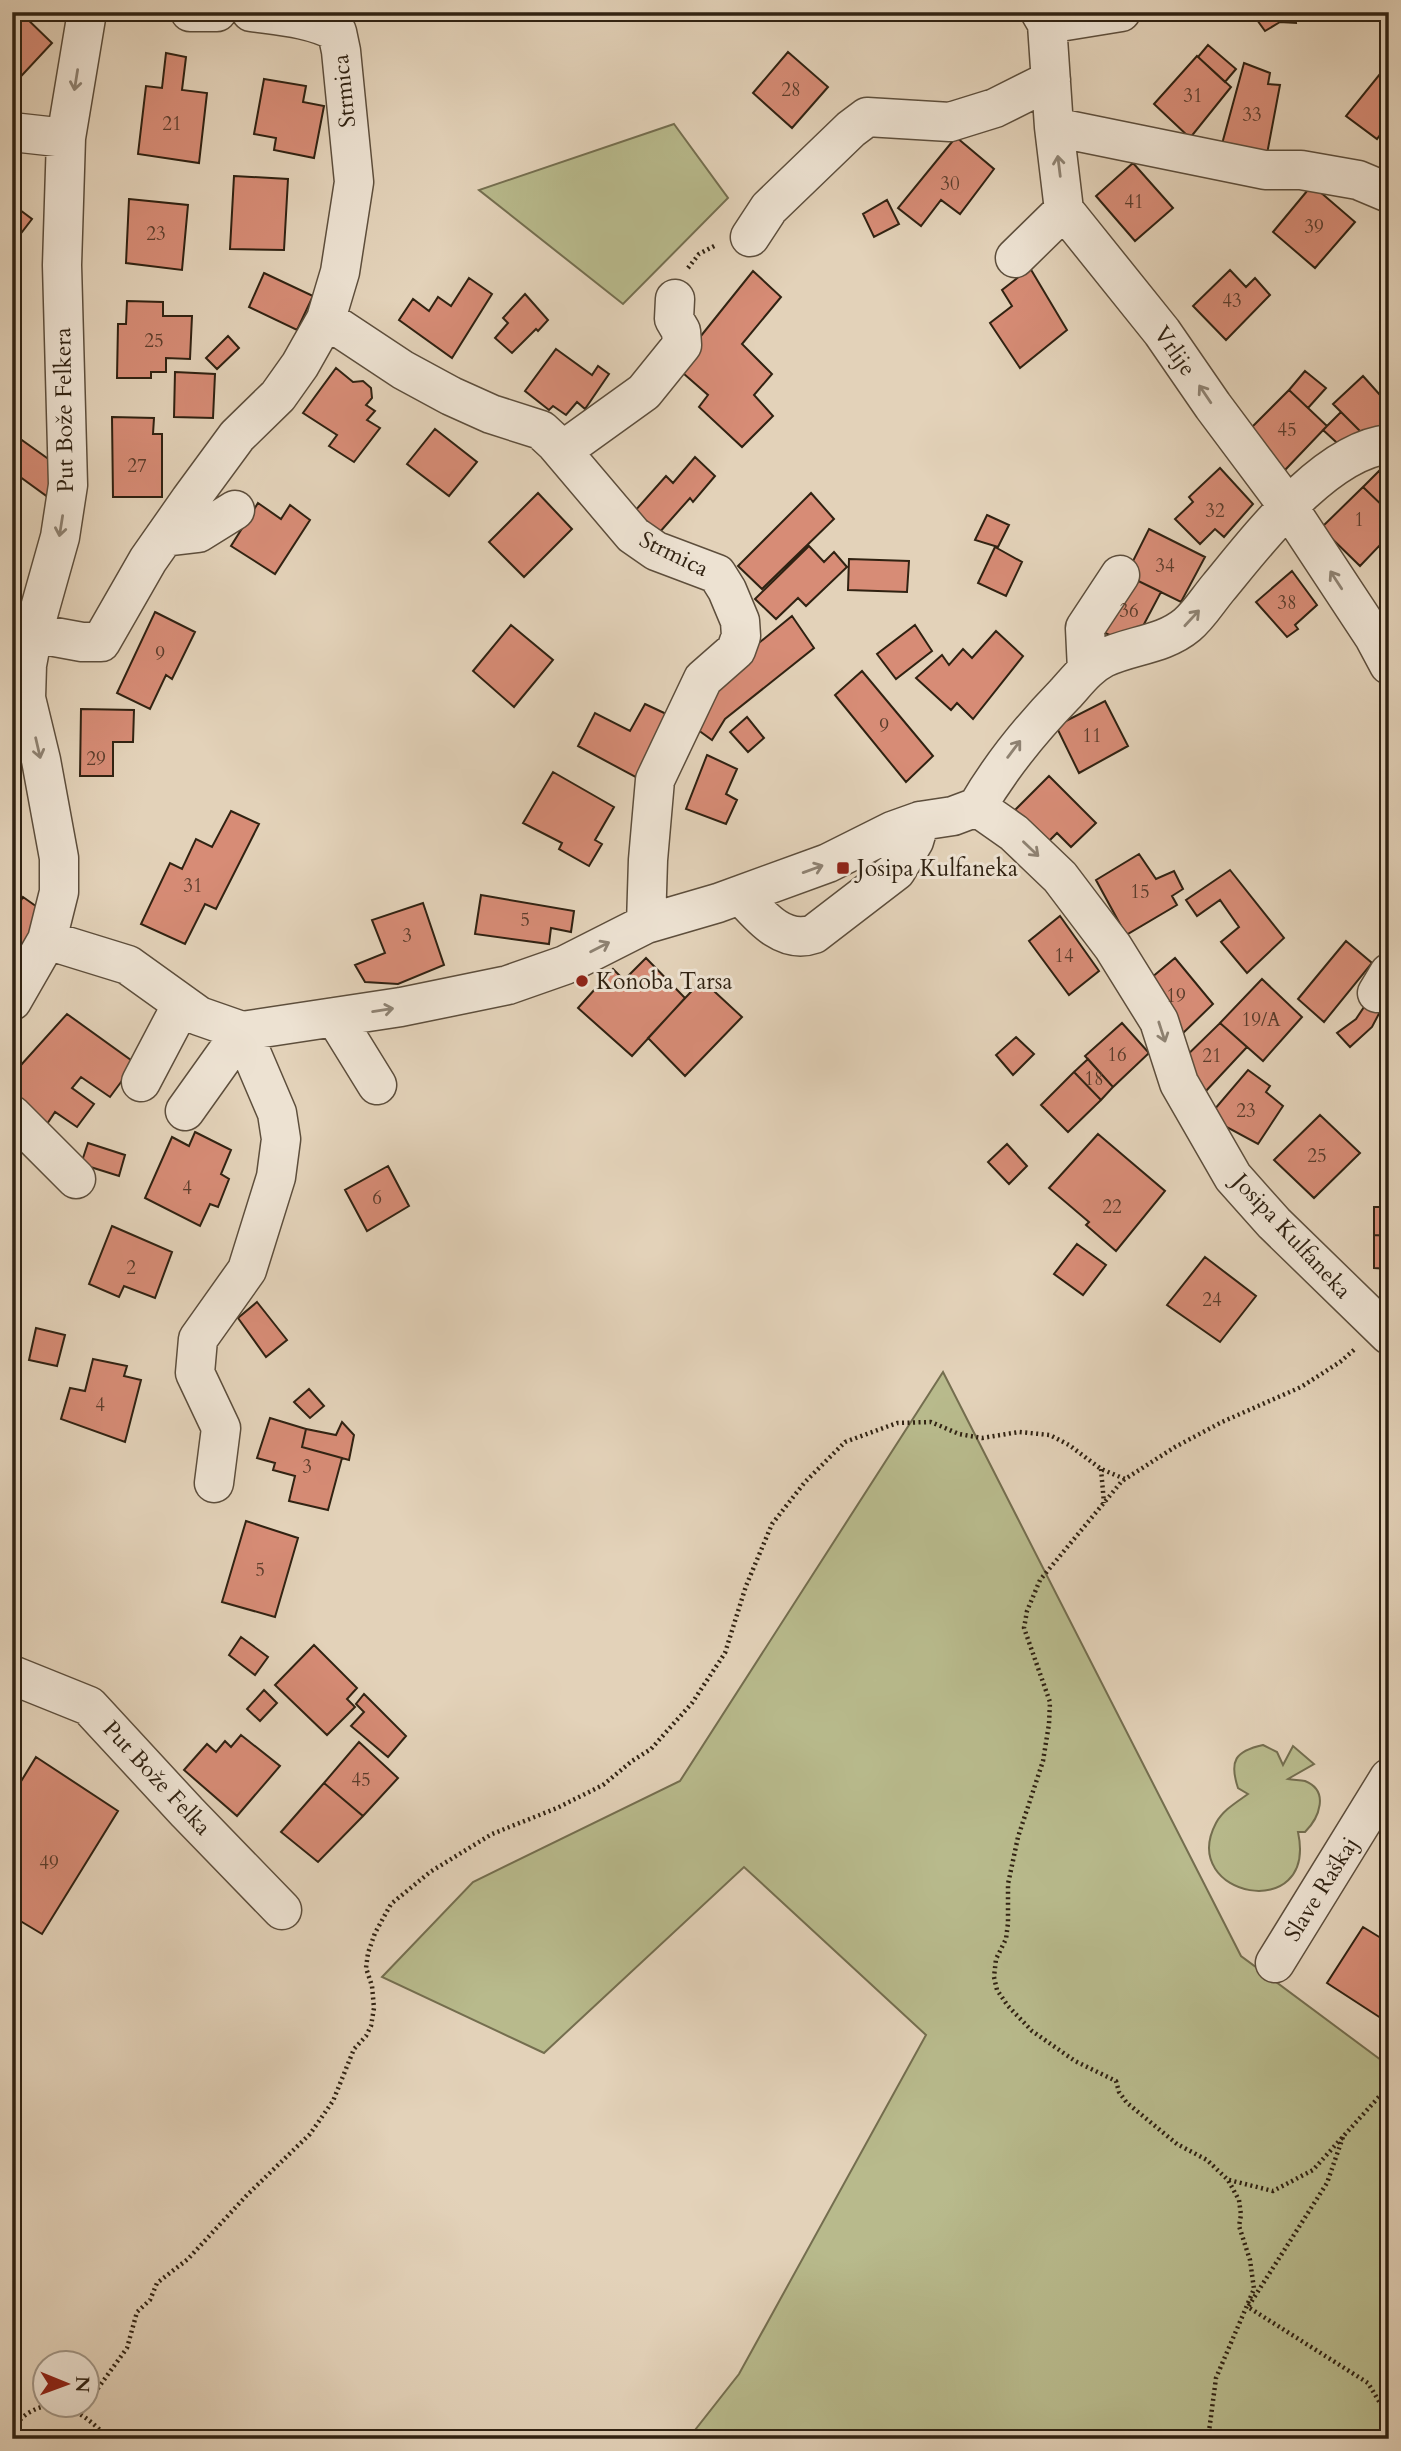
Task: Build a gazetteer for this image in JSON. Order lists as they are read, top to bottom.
{
  "streets": {
    "street": [
      "Strmica",
      "Vrlije",
      "Put Bože Felkera",
      "Josipa Kulfaneka",
      "Put Bože Felka",
      "Slave Raškaj"
    ]
  },
  "crossings": [
    ["Strmica", "Put Bože Felkera"]
  ],
  "one_way": ["Vrlije", "Put Bože Felkera", "Josipa Kulfaneka"],
  "places": {
    "transit": ["Josipa Kulfaneka"],
    "other": ["Konoba Tarsa"]
  },
  "house_numbers": [
    "28",
    "31",
    "33",
    "21",
    "30",
    "41",
    "39",
    "23",
    "43",
    "25",
    "45",
    "27",
    "32",
    "1",
    "34",
    "38",
    "36",
    "9",
    "9",
    "11",
    "29",
    "31",
    "15",
    "5",
    "3",
    "14",
    "19",
    "19/A",
    "16",
    "21",
    "18",
    "23",
    "25",
    "4",
    "6",
    "22",
    "2",
    "24",
    "4",
    "3",
    "5",
    "45",
    "49"
  ],
  "north": "right"
}
